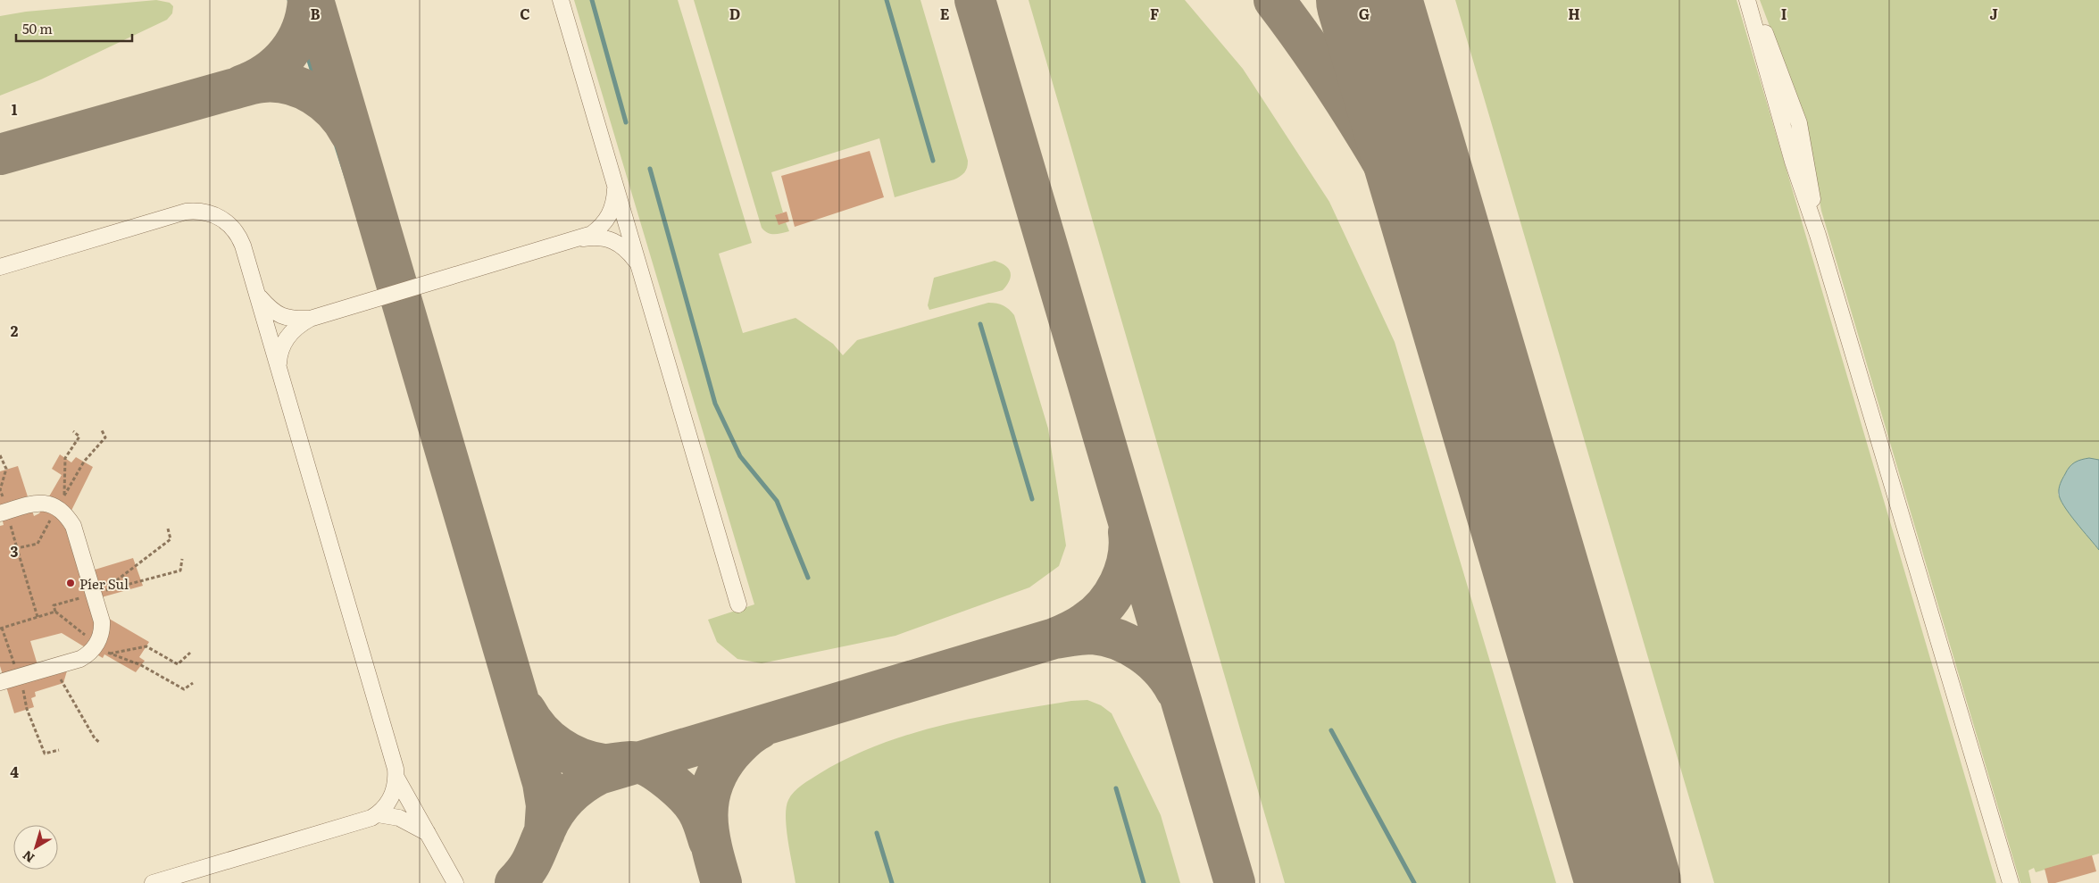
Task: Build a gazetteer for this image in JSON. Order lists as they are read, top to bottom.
{
  "places": ["Píer Sul"],
  "scale_bar": "50 m",
  "north": "bottom left",
  "grid": {
    "columns": [
      "B",
      "C",
      "D",
      "E",
      "F",
      "G",
      "H",
      "I",
      "J"
    ],
    "rows": [
      "1",
      "2",
      "3",
      "4"
    ]
  }
}
